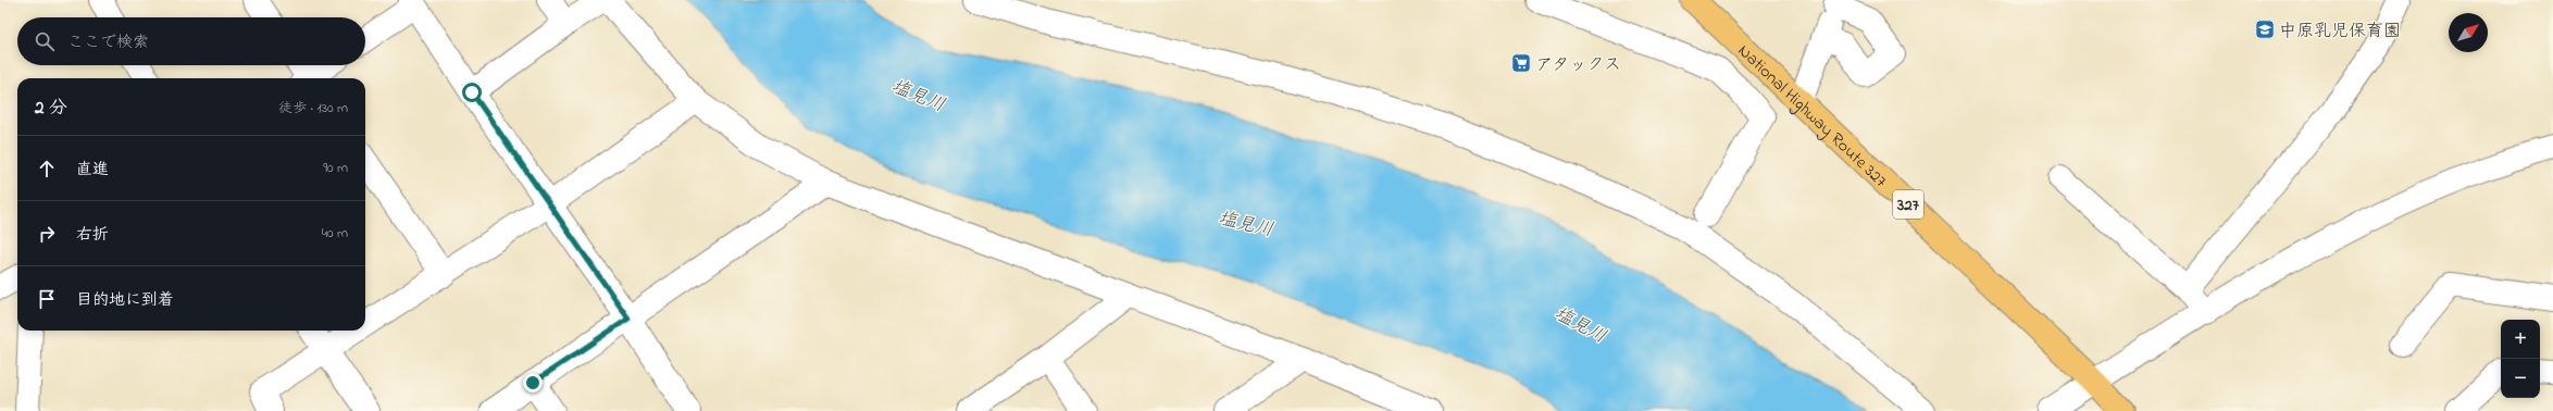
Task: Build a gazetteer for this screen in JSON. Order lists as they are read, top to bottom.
{
  "streets": {
    "highway": ["National Highway Route 327", "327"]
  },
  "water": ["塩見川"],
  "places": {
    "school or university": ["中原乳児保育園"],
    "supermarket": ["アタックス"]
  },
  "north": "top right",
  "page": {
    "search": "ここで検索",
    "heading": ["2 分", "徒歩 · 130 m"],
    "list": [
      ["直進", "90 m"],
      ["右折", "40 m"],
      "目的地に到着"
    ],
    "map_buttons": ["+", "−"]
  }
}
